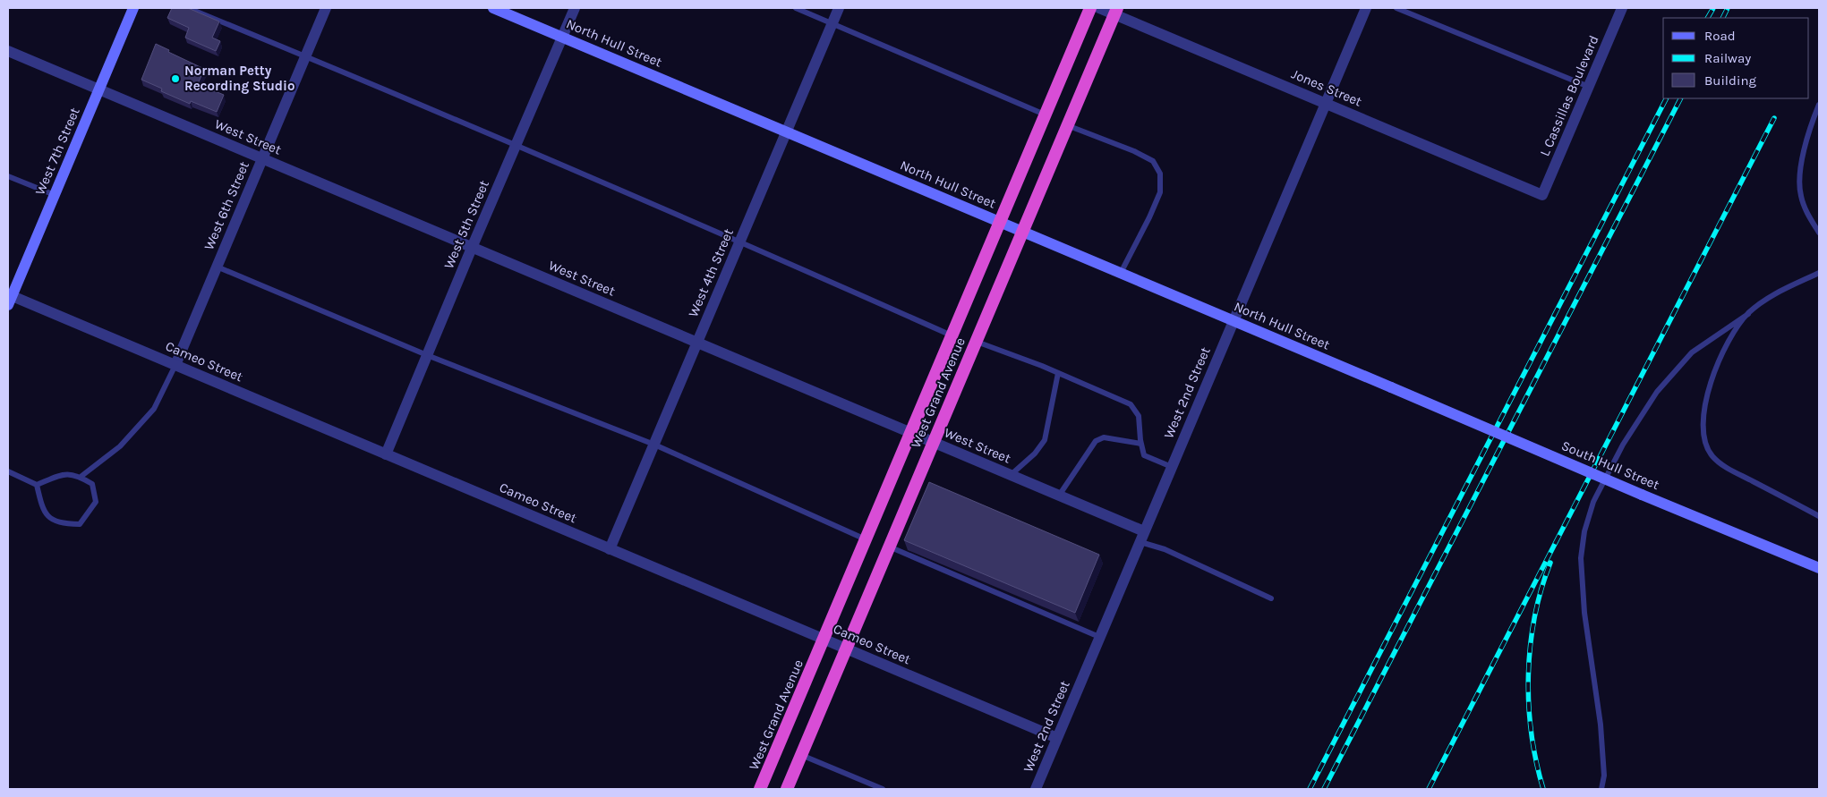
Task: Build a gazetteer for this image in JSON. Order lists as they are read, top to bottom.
{
  "streets": {
    "highway": ["West Grand Avenue"],
    "main road": ["North Hull Street", "West 7th Street", "South Hull Street"],
    "street": [
      "Jones Street",
      "L Cassillas Boulevard",
      "West Street",
      "West 6th Street",
      "West 5th Street",
      "West 4th Street",
      "Cameo Street",
      "West 2nd Street"
    ]
  },
  "crossings": [
    ["North Hull Street", "West 5th Street"],
    ["North Hull Street", "West 4th Street"],
    ["North Hull Street", "West Grand Avenue"],
    ["North Hull Street", "West 2nd Street"],
    ["North Hull Street", "South Hull Street"],
    ["Jones Street", "L Cassillas Boulevard"],
    ["Jones Street", "West Grand Avenue"],
    ["Jones Street", "West 2nd Street"],
    ["West Street", "West 7th Street"],
    ["West Street", "West 6th Street"],
    ["West Street", "West 5th Street"],
    ["West Street", "West 4th Street"],
    ["West Street", "West Grand Avenue"],
    ["West Street", "West 2nd Street"],
    ["West 7th Street", "Cameo Street"],
    ["West 6th Street", "Cameo Street"],
    ["West 5th Street", "Cameo Street"],
    ["West 4th Street", "Cameo Street"],
    ["Cameo Street", "West Grand Avenue"],
    ["Cameo Street", "West 2nd Street"]
  ],
  "places": ["Norman Petty Recording Studio"],
  "legend": ["Road", "Railway", "Building"]
}
